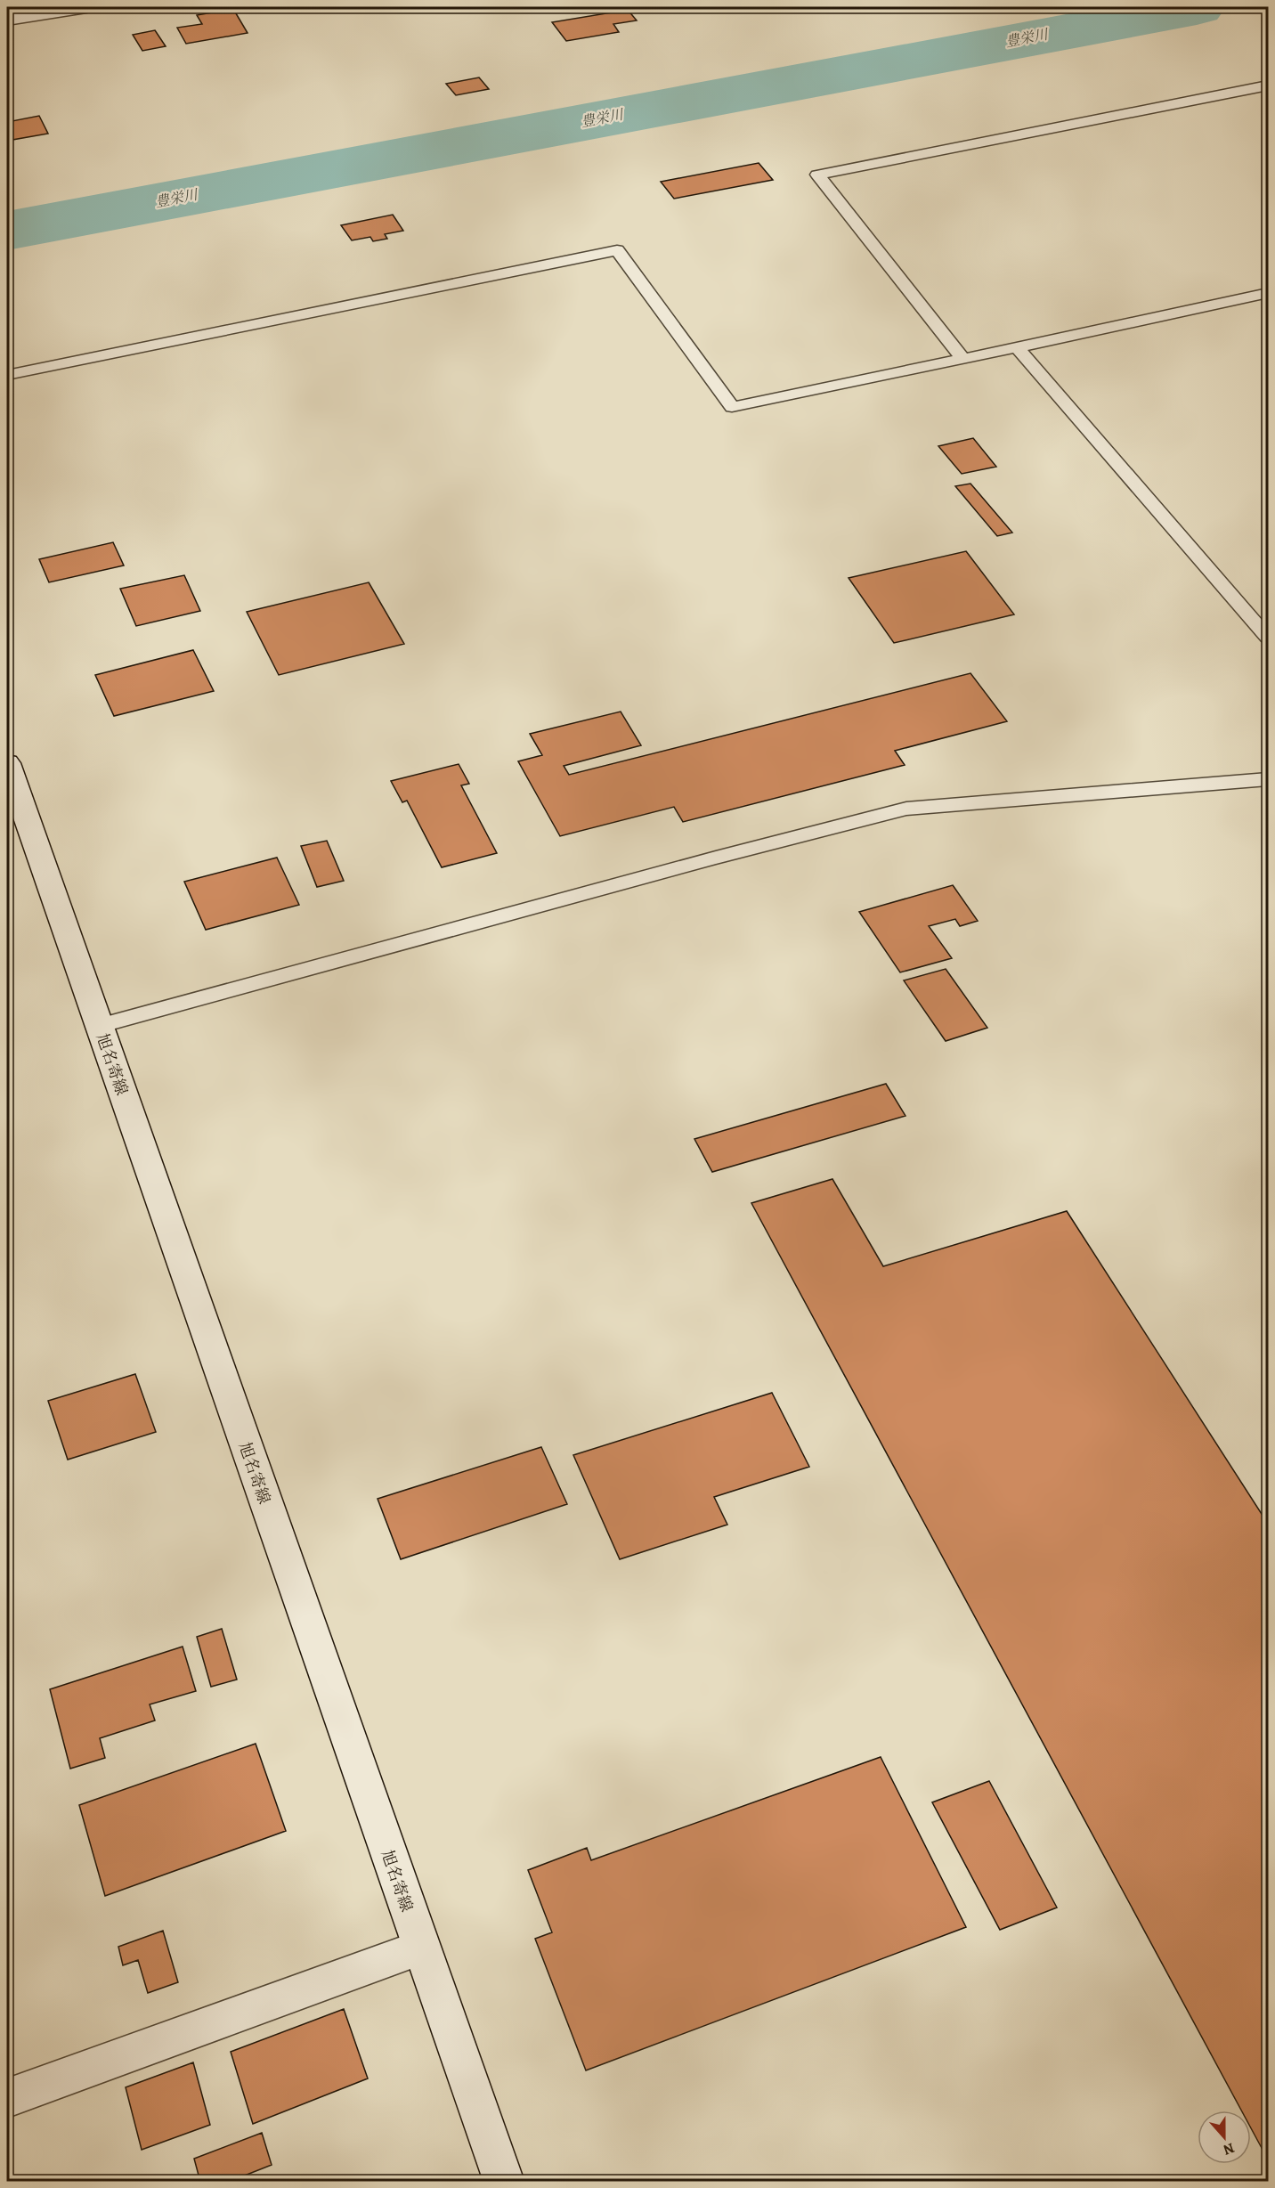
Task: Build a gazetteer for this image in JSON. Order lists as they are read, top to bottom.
{
  "streets": {
    "main road": ["旭名寄線"]
  },
  "water": ["豊栄川"],
  "north": "bottom"
}
